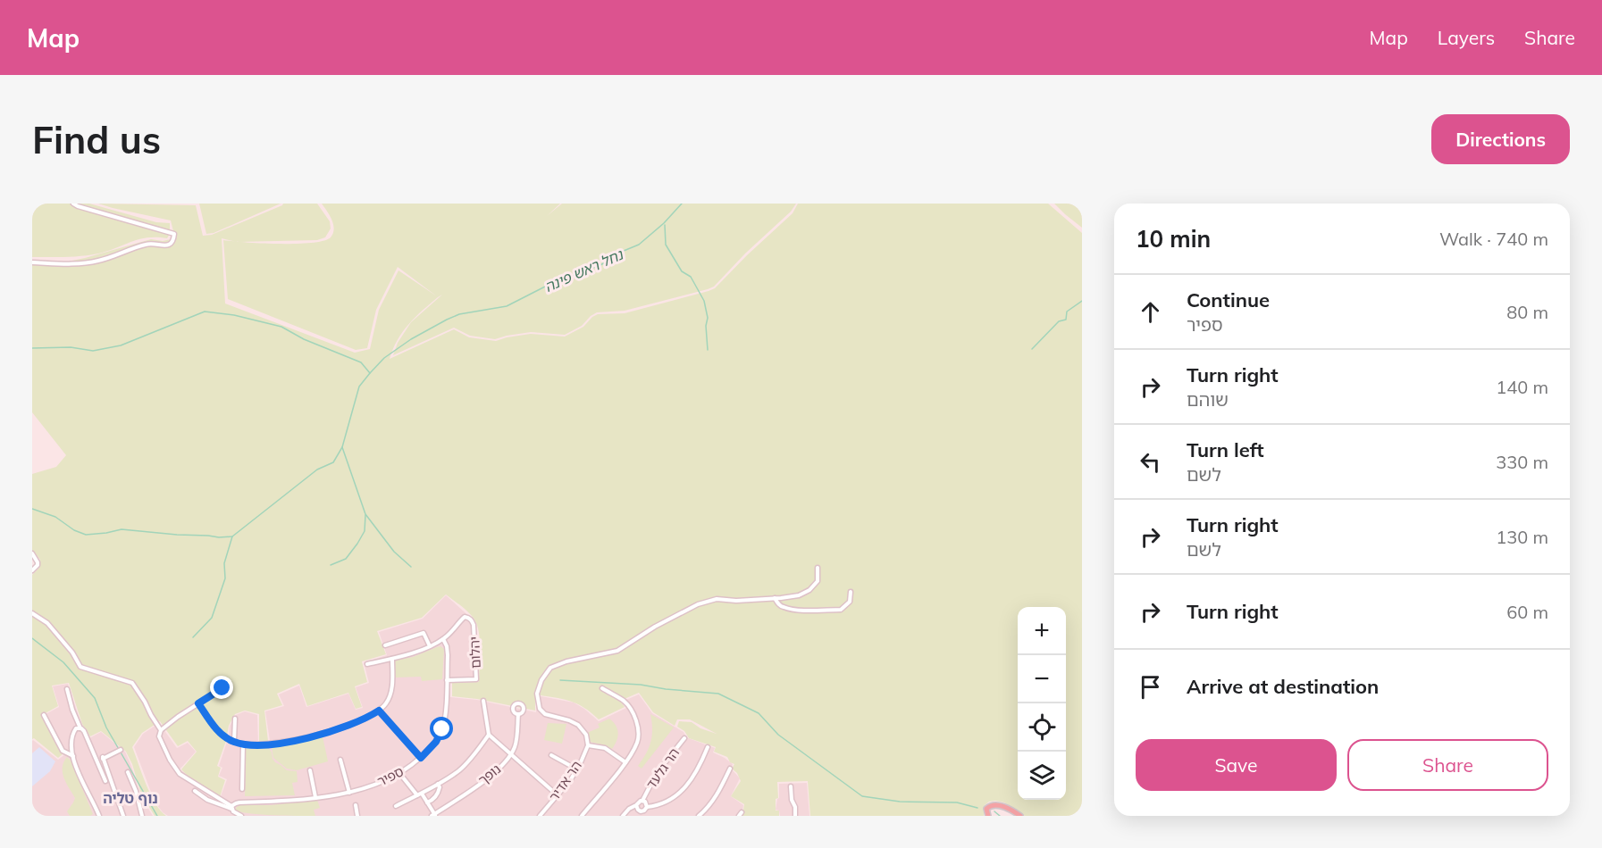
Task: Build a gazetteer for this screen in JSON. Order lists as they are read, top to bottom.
{
  "streets": {
    "street": [
      "יהלום",
      "הר גלעד",
      "נופך",
      "ספיר",
      "הר אדיר"
    ]
  },
  "crossings": [
    ["יהלום", "ספיר"]
  ],
  "districts": ["נוף טליה"],
  "water": ["נחל ראש פינה"],
  "page": {
    "header": "Map",
    "nav": ["Map", "Layers", "Share"],
    "buttons": [
      "Directions",
      ["Save", "Share"]
    ],
    "title": "Find us",
    "heading": ["10 min", "Walk · 740 m"],
    "list": [
      ["Continue", "ספיר", "80 m"],
      ["Turn right", "שוהם", "140 m"],
      ["Turn left", "לשם", "330 m"],
      ["Turn right", "לשם", "130 m"],
      ["Turn right", "60 m"],
      "Arrive at destination"
    ],
    "map_buttons": ["+", "−"]
  }
}
